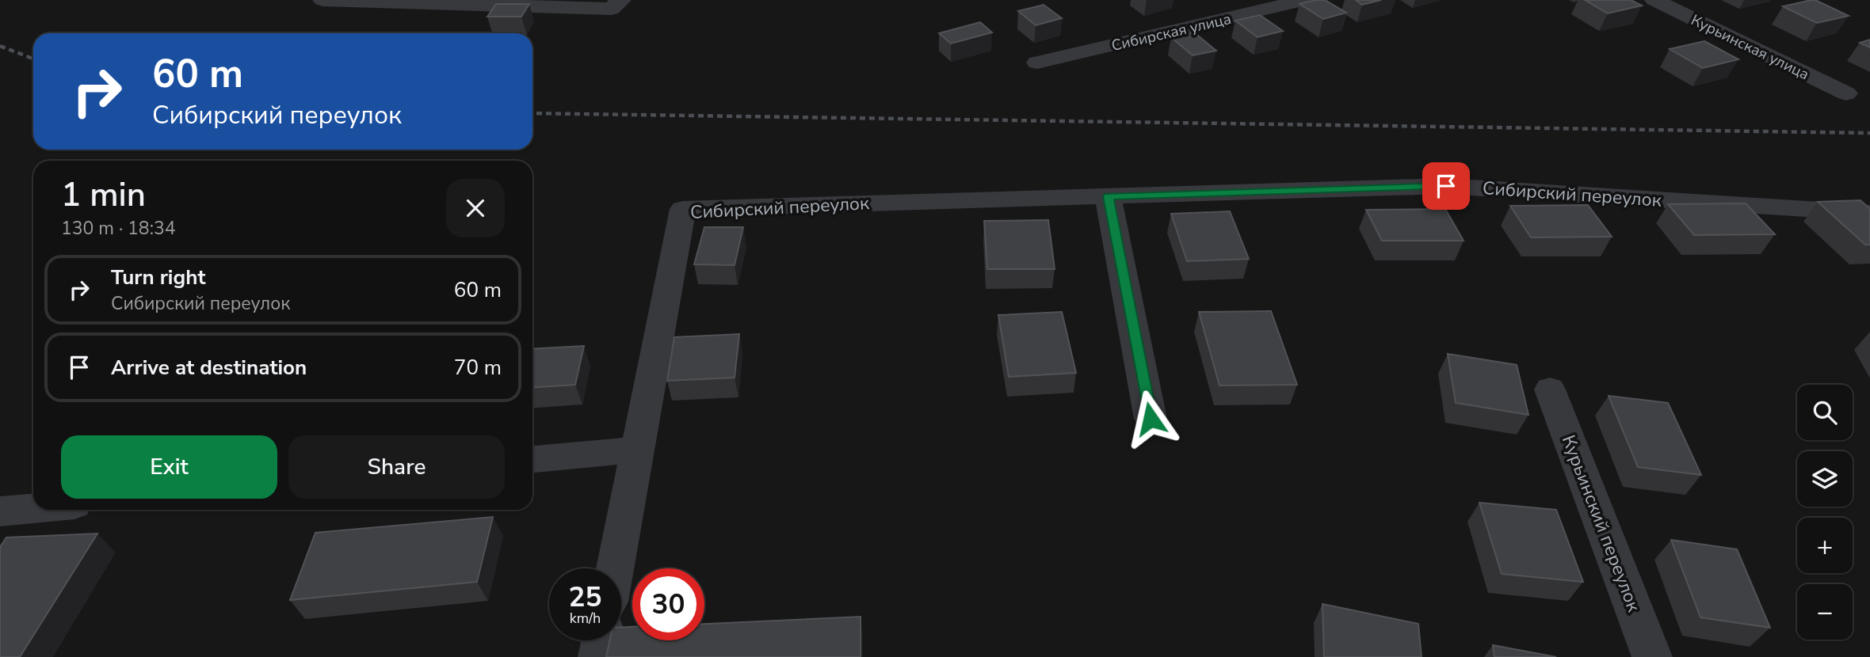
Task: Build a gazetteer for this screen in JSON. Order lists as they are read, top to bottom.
{
  "streets": {
    "street": [
      "Сибирская улица",
      "Курьинская улица",
      "Сибирский переулок",
      "Курьинский переулок"
    ]
  },
  "page": {
    "turn": ["60 m", "Сибирский переулок"],
    "heading": ["1 min", "130 m · 18:34"],
    "list": [
      {
        "name": "Turn right",
        "note": "Сибирский переулок",
        "value": "60 m"
      },
      {
        "name": "Arrive at destination",
        "value": "70 m"
      }
    ],
    "map_buttons": ["+", "−"],
    "buttons": ["Exit", "Share"],
    "speed": "25 km/h",
    "limit": "30"
  }
}
